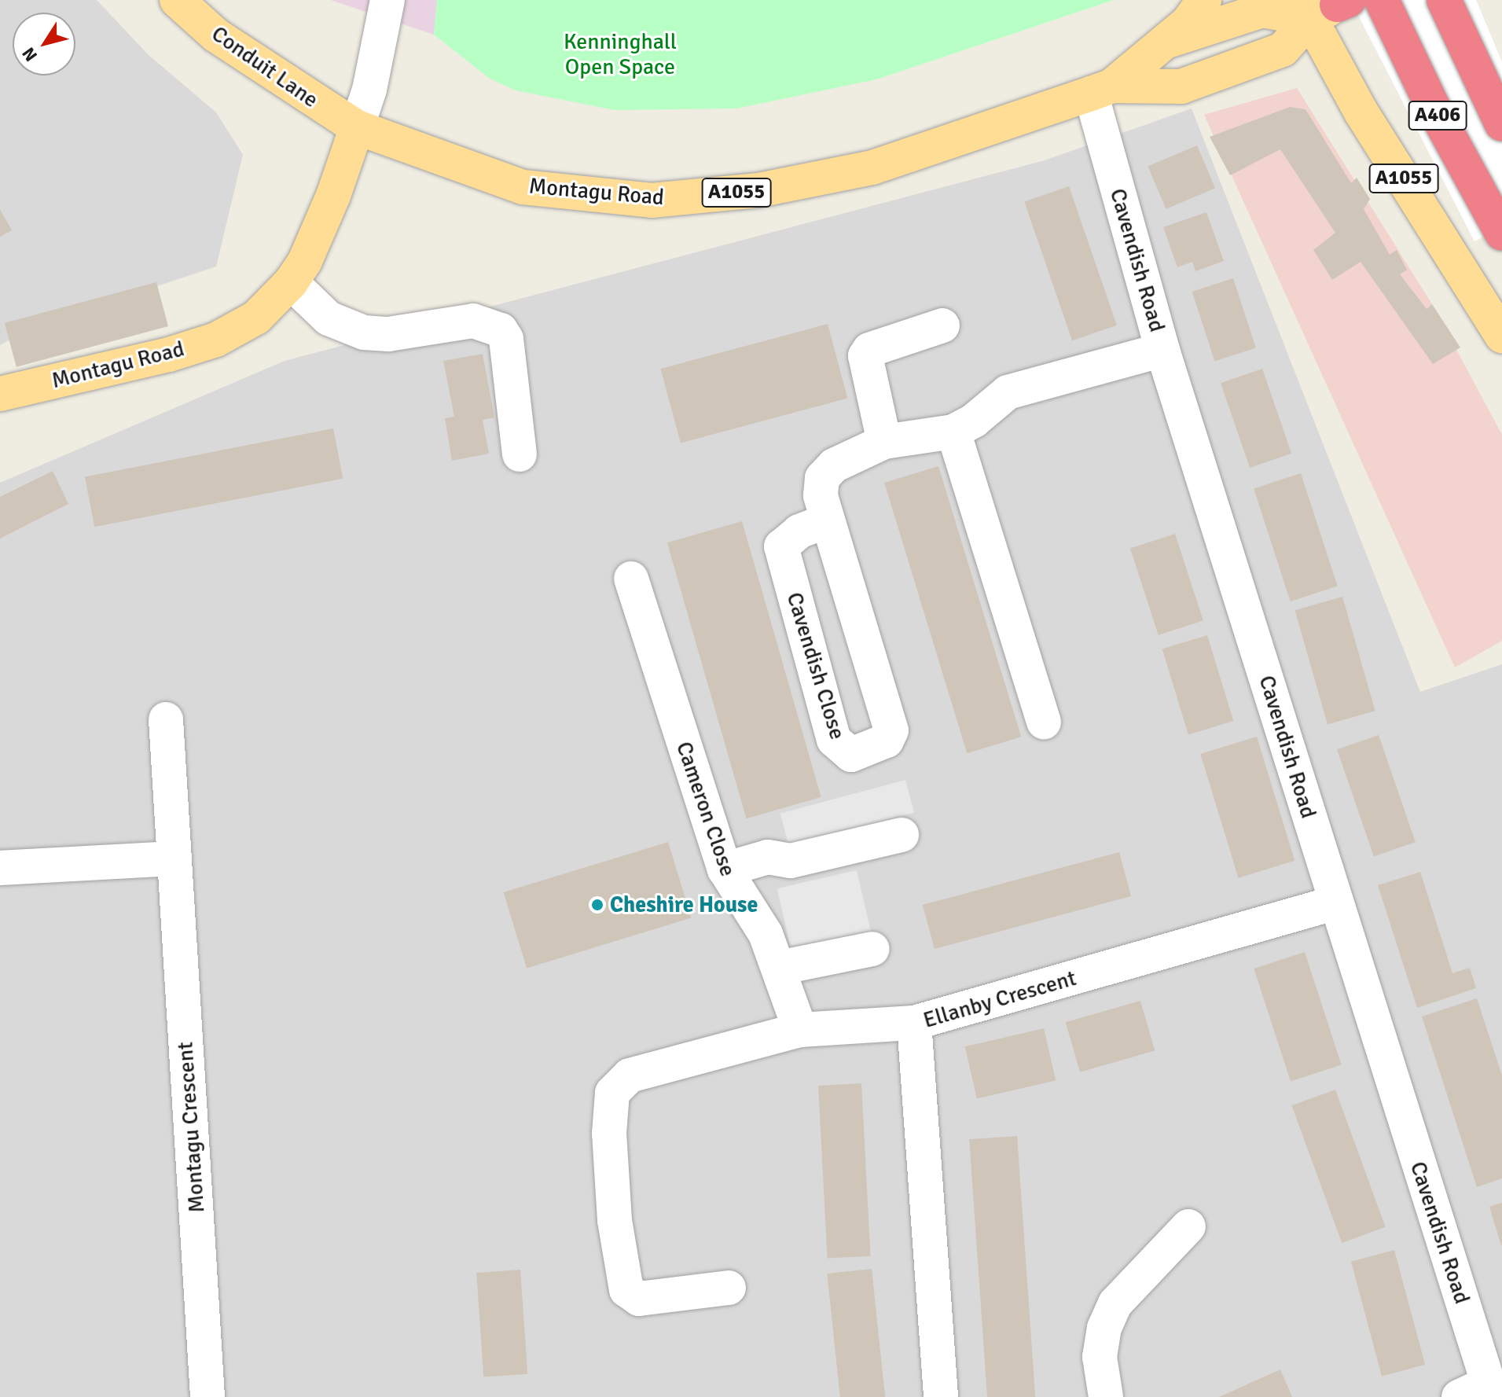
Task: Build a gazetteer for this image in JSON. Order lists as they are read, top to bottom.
{
  "streets": {
    "highway": ["A406"],
    "main road": ["Conduit Lane", "A1055", "Montagu Road"],
    "street": [
      "Cavendish Road",
      "Cavendish Close",
      "Cameron Close",
      "Ellanby Crescent",
      "Montagu Crescent"
    ]
  },
  "crossings": [
    ["Conduit Lane", "Montagu Road"],
    ["A1055", "Montagu Road"],
    ["Montagu Road", "Cavendish Road"],
    ["Cavendish Road", "Cavendish Close"],
    ["Cavendish Road", "Ellanby Crescent"]
  ],
  "parks": ["Kenninghall Open Space"],
  "places": ["Cheshire House"],
  "north": "bottom left"
}
